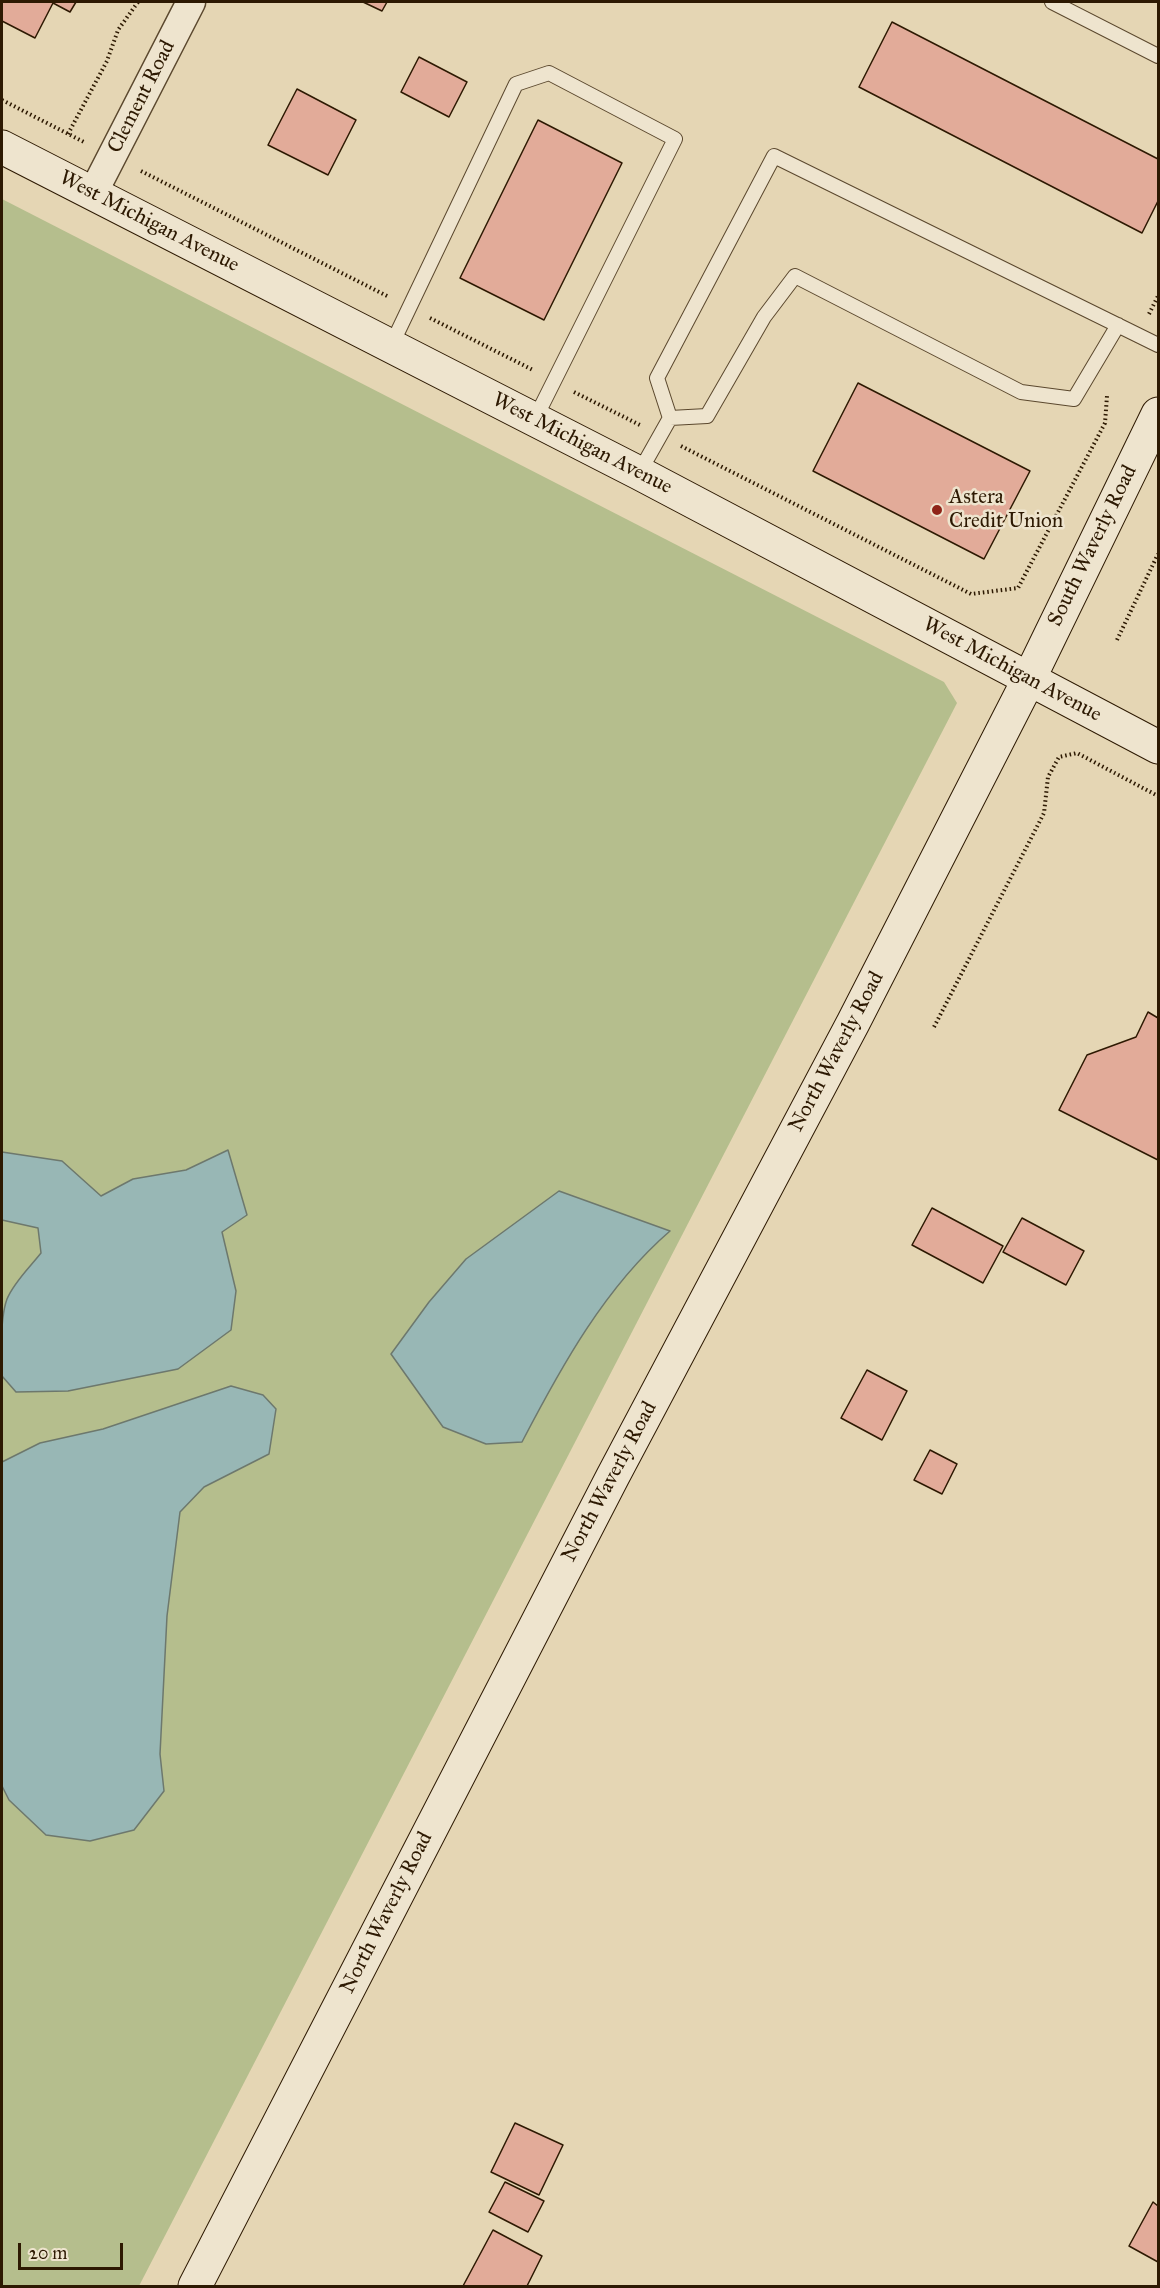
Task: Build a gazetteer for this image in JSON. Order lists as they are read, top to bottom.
{
  "streets": {
    "main road": ["West Michigan Avenue", "South Waverly Road", "North Waverly Road"],
    "street": ["Clement Road"]
  },
  "crossings": [
    ["Clement Road", "West Michigan Avenue"],
    ["West Michigan Avenue", "South Waverly Road"],
    ["West Michigan Avenue", "North Waverly Road"],
    ["South Waverly Road", "North Waverly Road"]
  ],
  "places": ["Astera Credit Union"],
  "scale_bar": "20 m"
}
